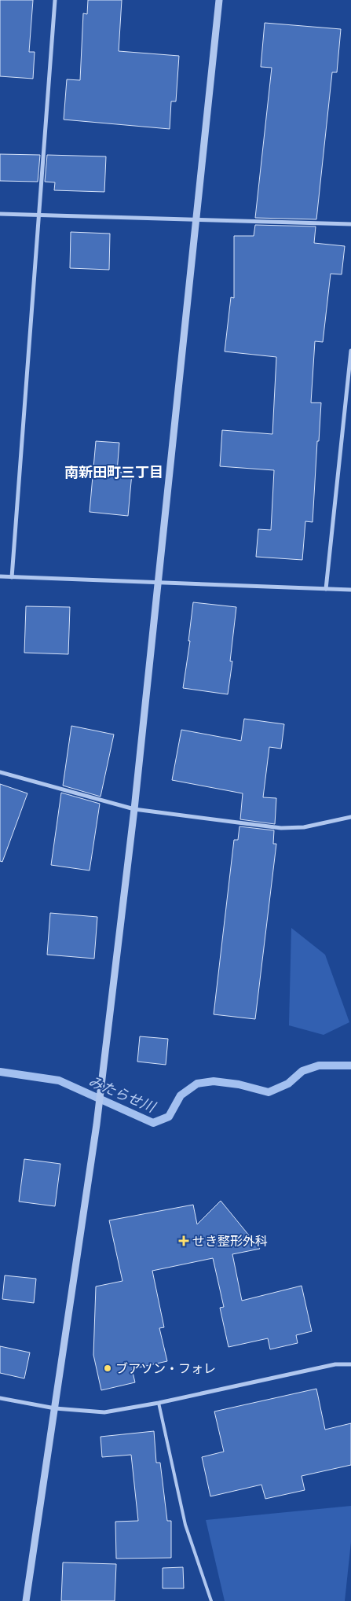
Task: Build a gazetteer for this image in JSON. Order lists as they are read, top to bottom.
{
  "districts": ["南新田町三丁目"],
  "water": ["みたらせ川"],
  "places": {
    "health": ["せき整形外科"],
    "other": ["ブアソン・フォレ"]
  }
}
